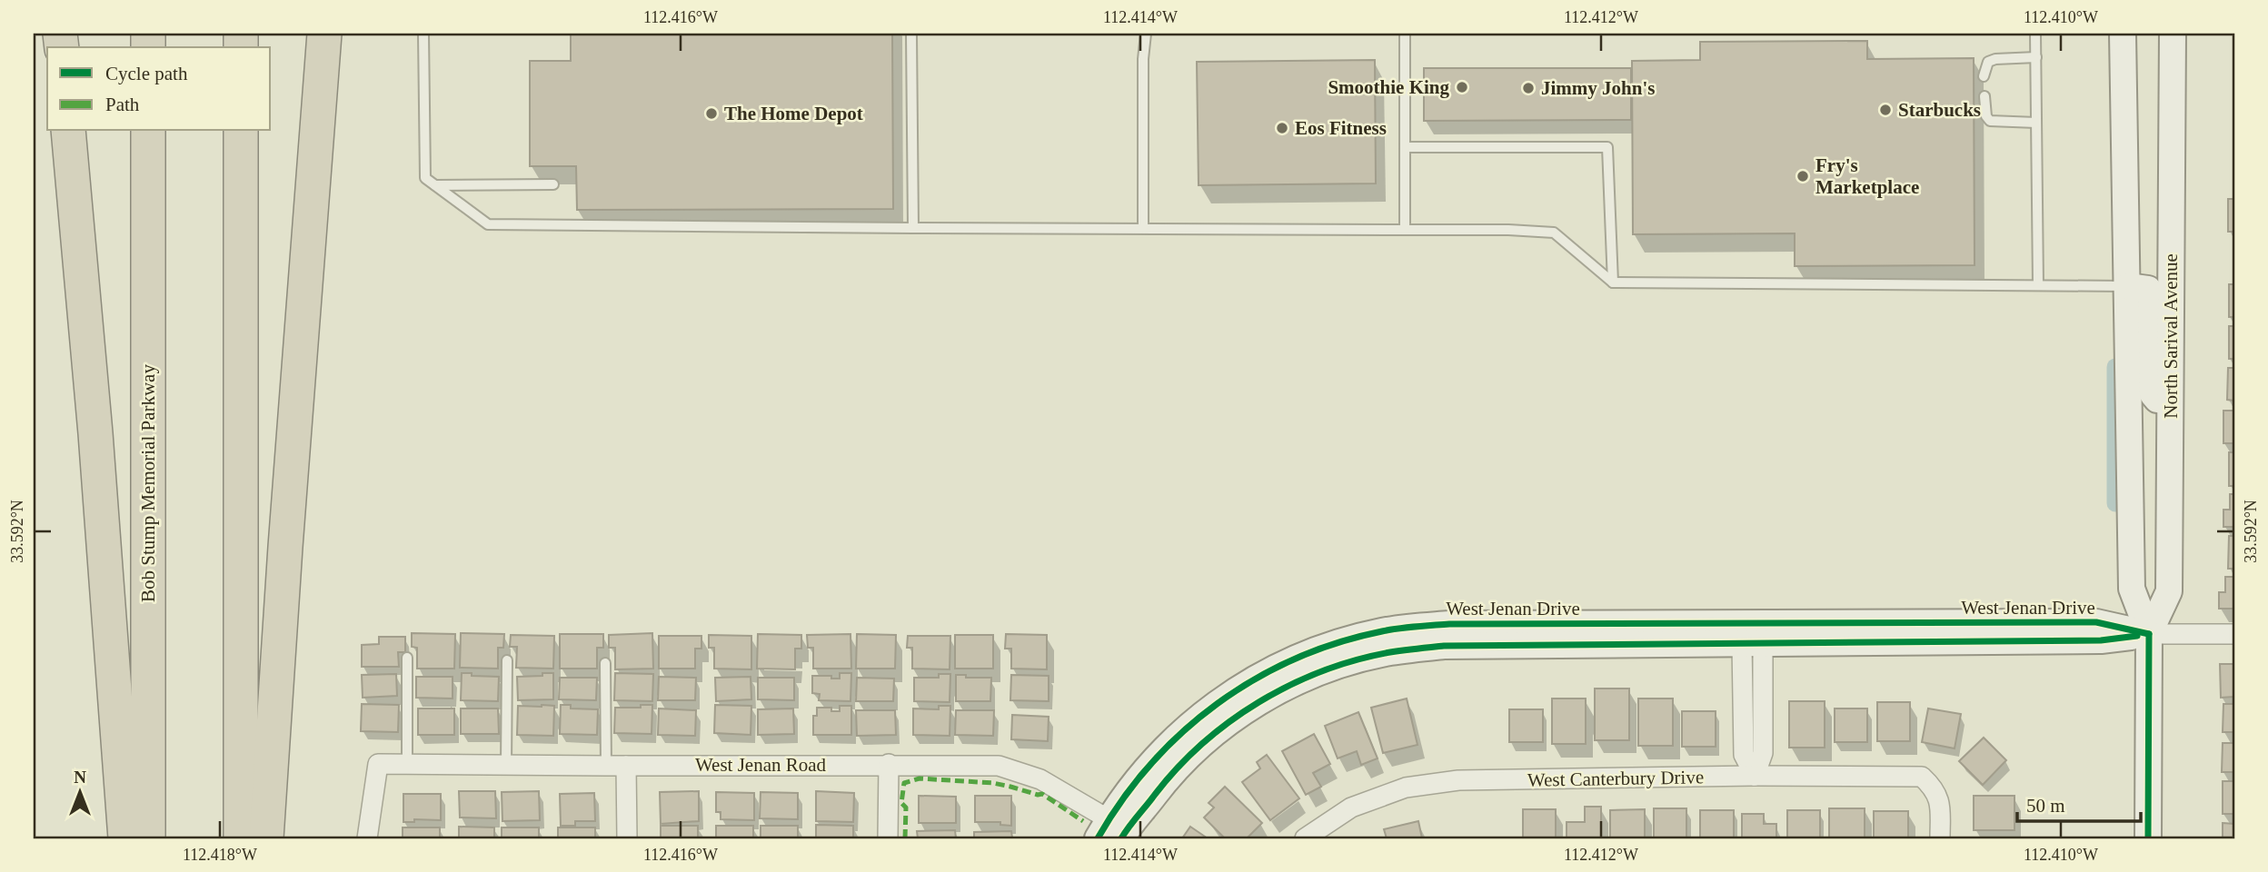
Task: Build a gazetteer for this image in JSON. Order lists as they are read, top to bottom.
{
  "streets": {
    "highway": ["Bob Stump Memorial Parkway"],
    "main road": ["North Sarival Avenue", "West Jenan Drive"],
    "street": ["West Jenan Road", "West Canterbury Drive"]
  },
  "crossings": [
    ["North Sarival Avenue", "West Jenan Drive"],
    ["West Jenan Drive", "West Jenan Road"]
  ],
  "places": [
    "Smoothie King",
    "Jimmy John's",
    "Starbucks",
    "The Home Depot",
    "Eos Fitness",
    "Fry's Marketplace"
  ],
  "legend": ["Cycle path", "Path"],
  "scale_bar": "50 m",
  "north": "top",
  "coordinates": [
    "112.416°W",
    "112.414°W",
    "112.412°W",
    "112.410°W",
    "33.592°N",
    "112.418°W"
  ]
}
